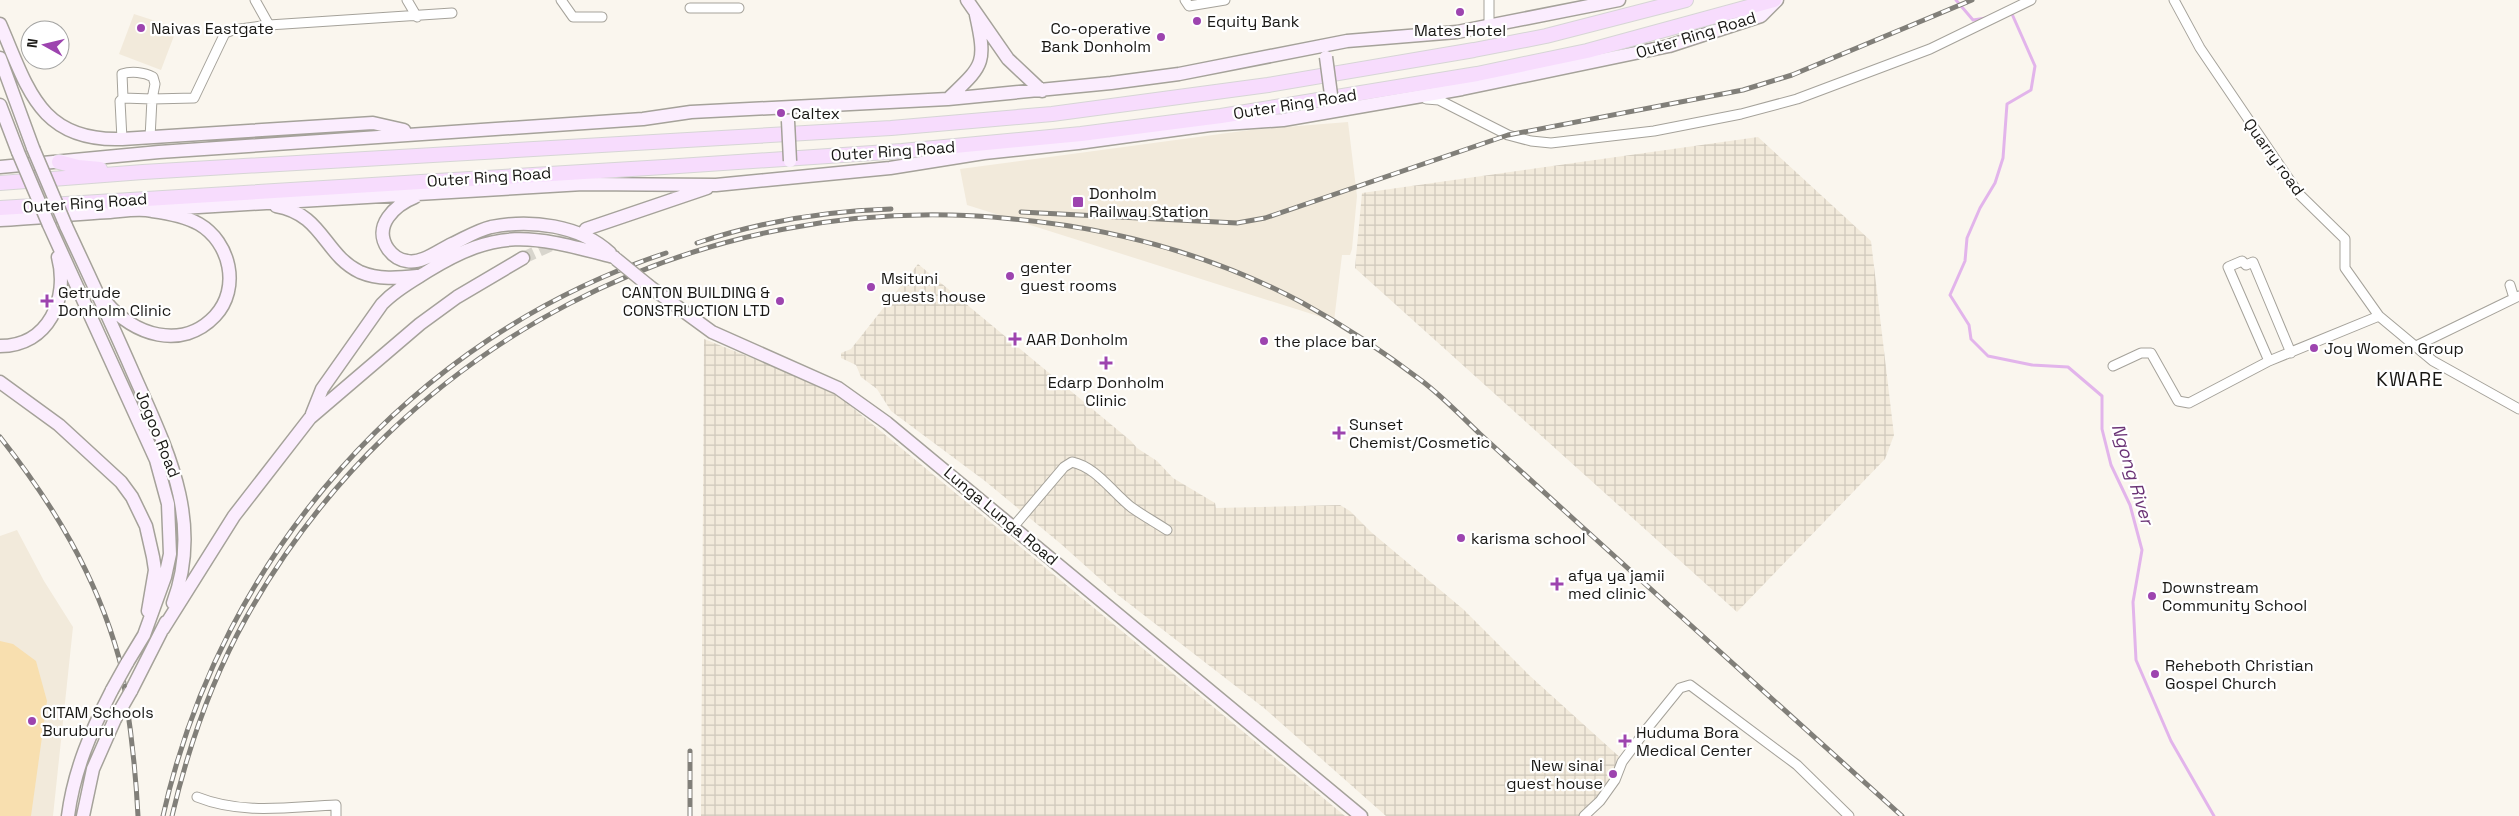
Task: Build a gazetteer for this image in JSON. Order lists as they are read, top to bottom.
{
  "streets": {
    "main road": ["Outer Ring Road", "Jogoo Road", "Lunga Lunga Road"],
    "street": ["Quarry road"]
  },
  "crossings": [
    ["Outer Ring Road", "Lunga Lunga Road"]
  ],
  "districts": ["KWARE"],
  "water": ["Ngong River"],
  "places": {
    "other": [
      "Mates Hotel",
      "Equity Bank",
      "Naivas Eastgate",
      "Co-operative Bank Donholm",
      "Caltex",
      "genter guest rooms",
      "Msituni guests house",
      "CANTON BUILDING & CONSTRUCTION LTD",
      "the place bar",
      "Joy Women Group",
      "karisma school",
      "Downstream Community School",
      "Reheboth Christian Gospel Church",
      "CITAM Schools Buruburu",
      "New sinai guest house"
    ],
    "transit": ["Donholm Railway Station"],
    "health": [
      "Getrude Donholm Clinic",
      "AAR Donholm",
      "Edarp Donholm Clinic",
      "Sunset Chemist/Cosmetic",
      "afya ya jamii med clinic",
      "Huduma Bora Medical Center"
    ]
  },
  "north": "left"
}
